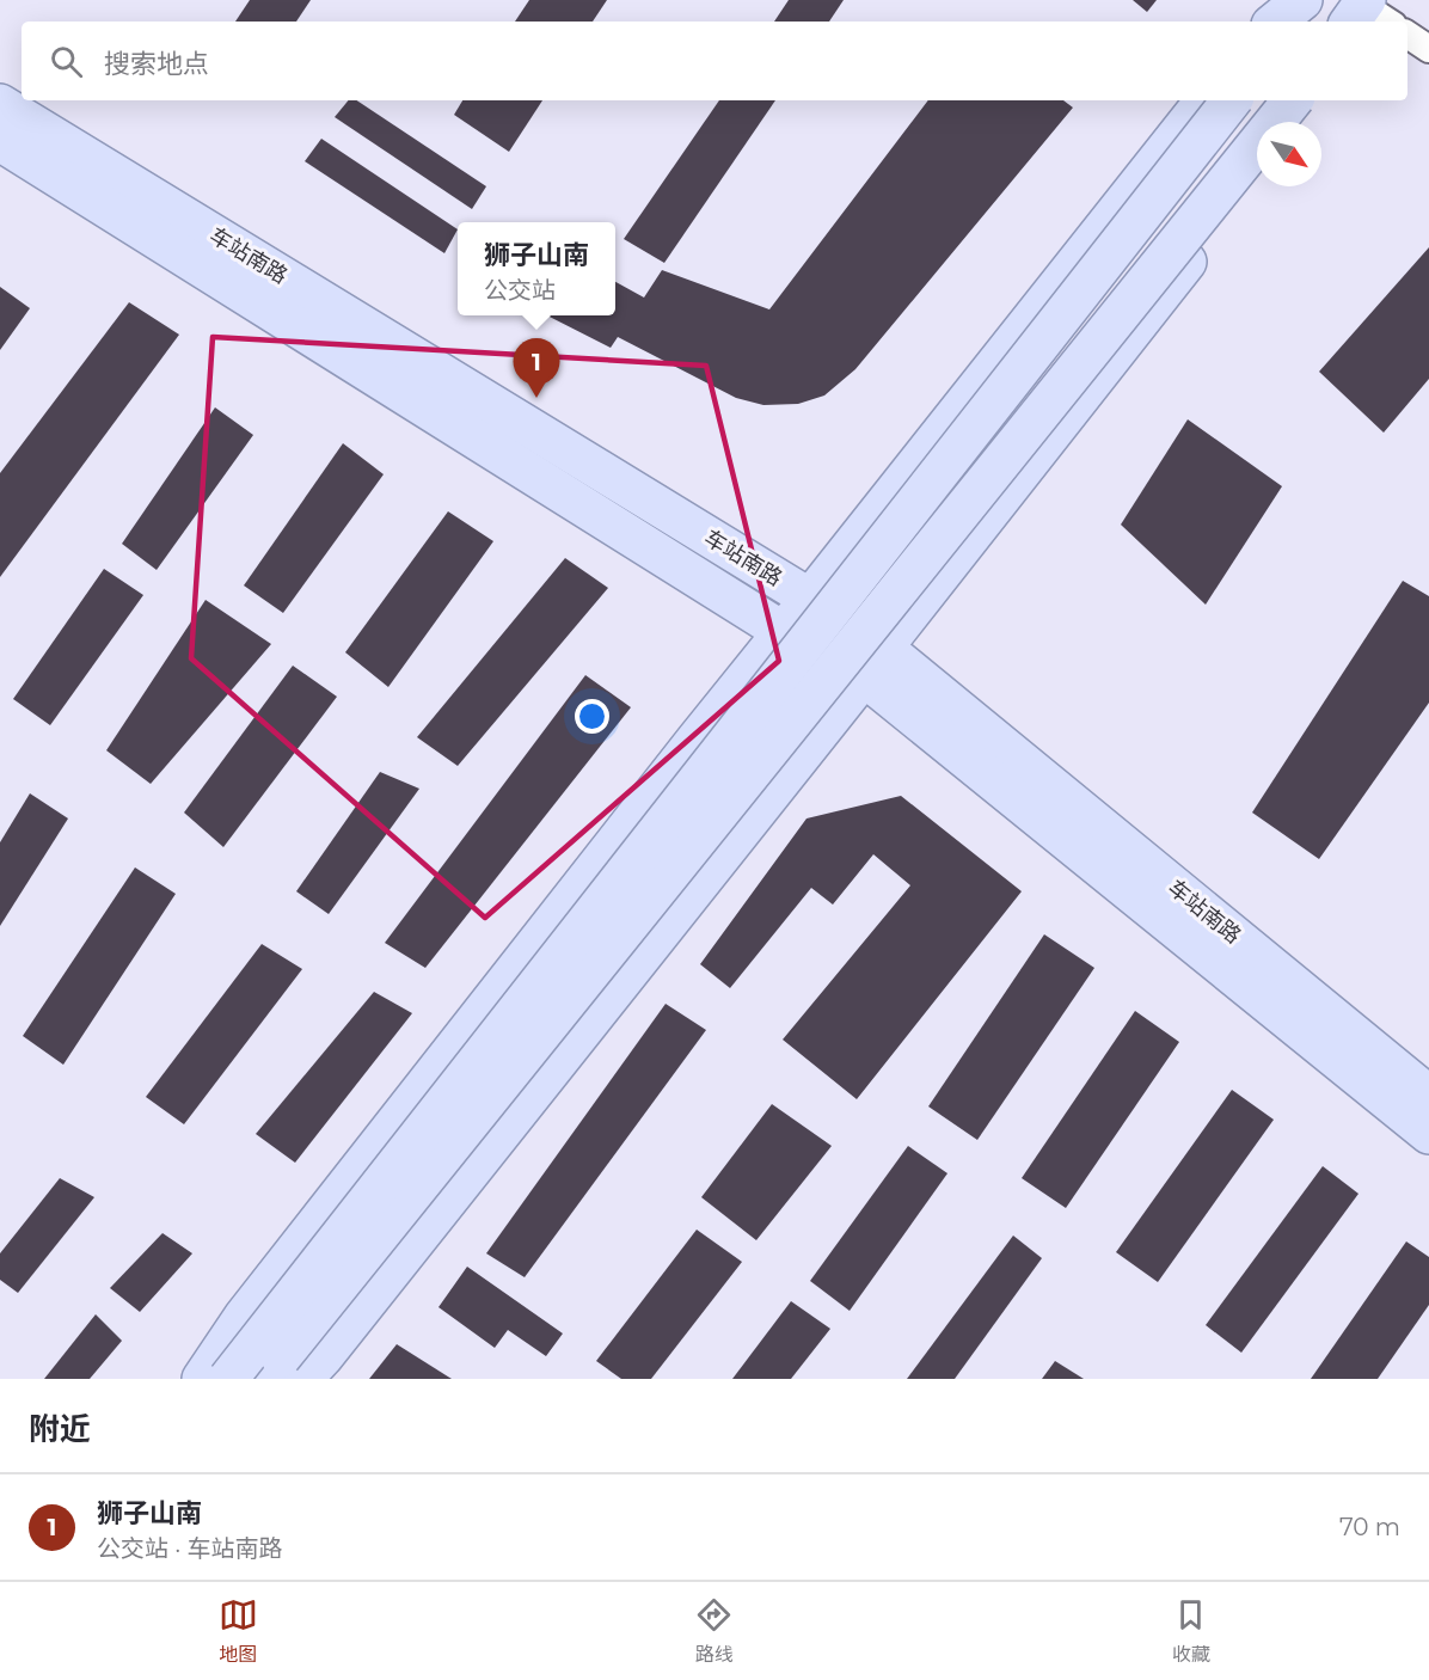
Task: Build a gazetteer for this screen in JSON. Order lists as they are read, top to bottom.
{
  "streets": {
    "main road": ["车站南路"]
  },
  "north": "bottom right",
  "page": {
    "search": "搜索地点",
    "popup": ["狮子山南", "公交站"],
    "pins": "1",
    "heading": "附近",
    "list": [
      {
        "mark": "1",
        "name": "狮子山南",
        "note": "公交站 · 车站南路",
        "value": "70 m"
      }
    ],
    "nav": ["地图", "路线", "收藏"]
  }
}
